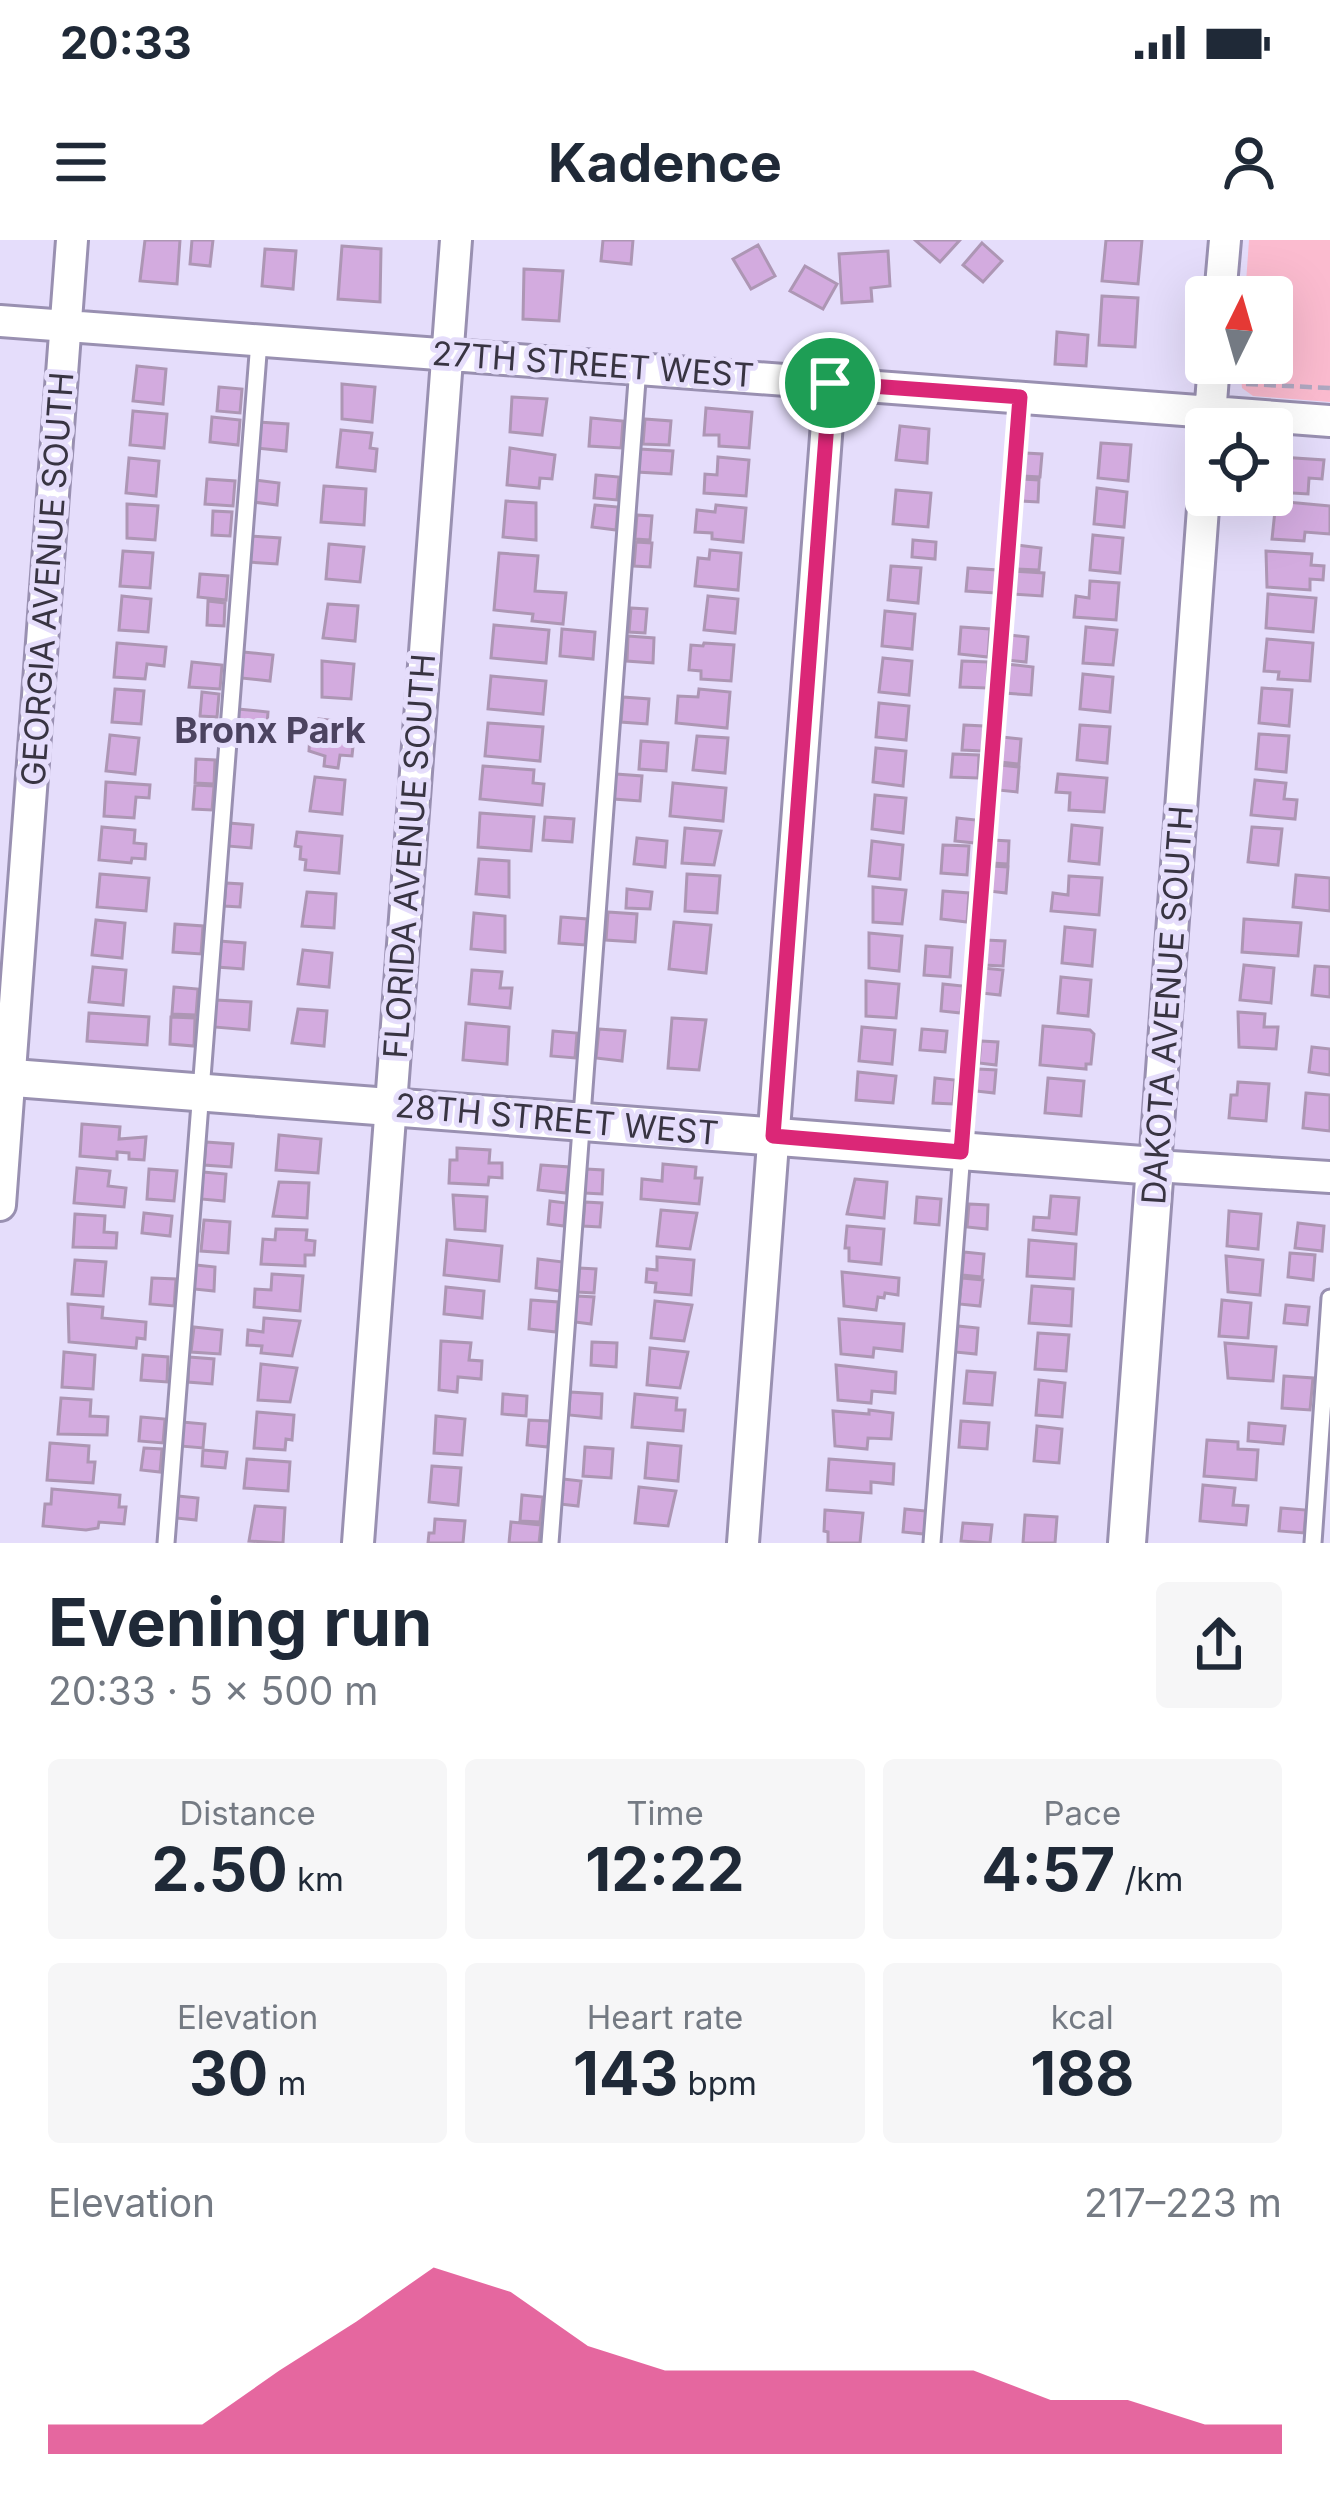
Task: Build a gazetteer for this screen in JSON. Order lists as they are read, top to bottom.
{
  "streets": {
    "street": [
      "27TH STREET WEST",
      "GEORGIA AVENUE SOUTH",
      "FLORIDA AVENUE SOUTH",
      "DAKOTA AVENUE SOUTH",
      "28TH STREET WEST"
    ]
  },
  "crossings": [
    ["27TH STREET WEST", "GEORGIA AVENUE SOUTH"],
    ["27TH STREET WEST", "FLORIDA AVENUE SOUTH"],
    ["GEORGIA AVENUE SOUTH", "28TH STREET WEST"],
    ["FLORIDA AVENUE SOUTH", "28TH STREET WEST"],
    ["DAKOTA AVENUE SOUTH", "28TH STREET WEST"]
  ],
  "districts": ["Bronx Park"],
  "north": "top",
  "page": {
    "status": "20:33",
    "header": "Kadence",
    "heading": ["Evening run", "20:33 · 5 × 500 m"],
    "stats": [
      ["Distance", "2.50 km"],
      ["Time", "12:22"],
      ["Pace", "4:57 /km"],
      ["Elevation", "30 m"],
      ["Heart rate", "143 bpm"],
      ["kcal", "188"]
    ],
    "chart": ["Elevation", "217–223 m"]
  }
}
